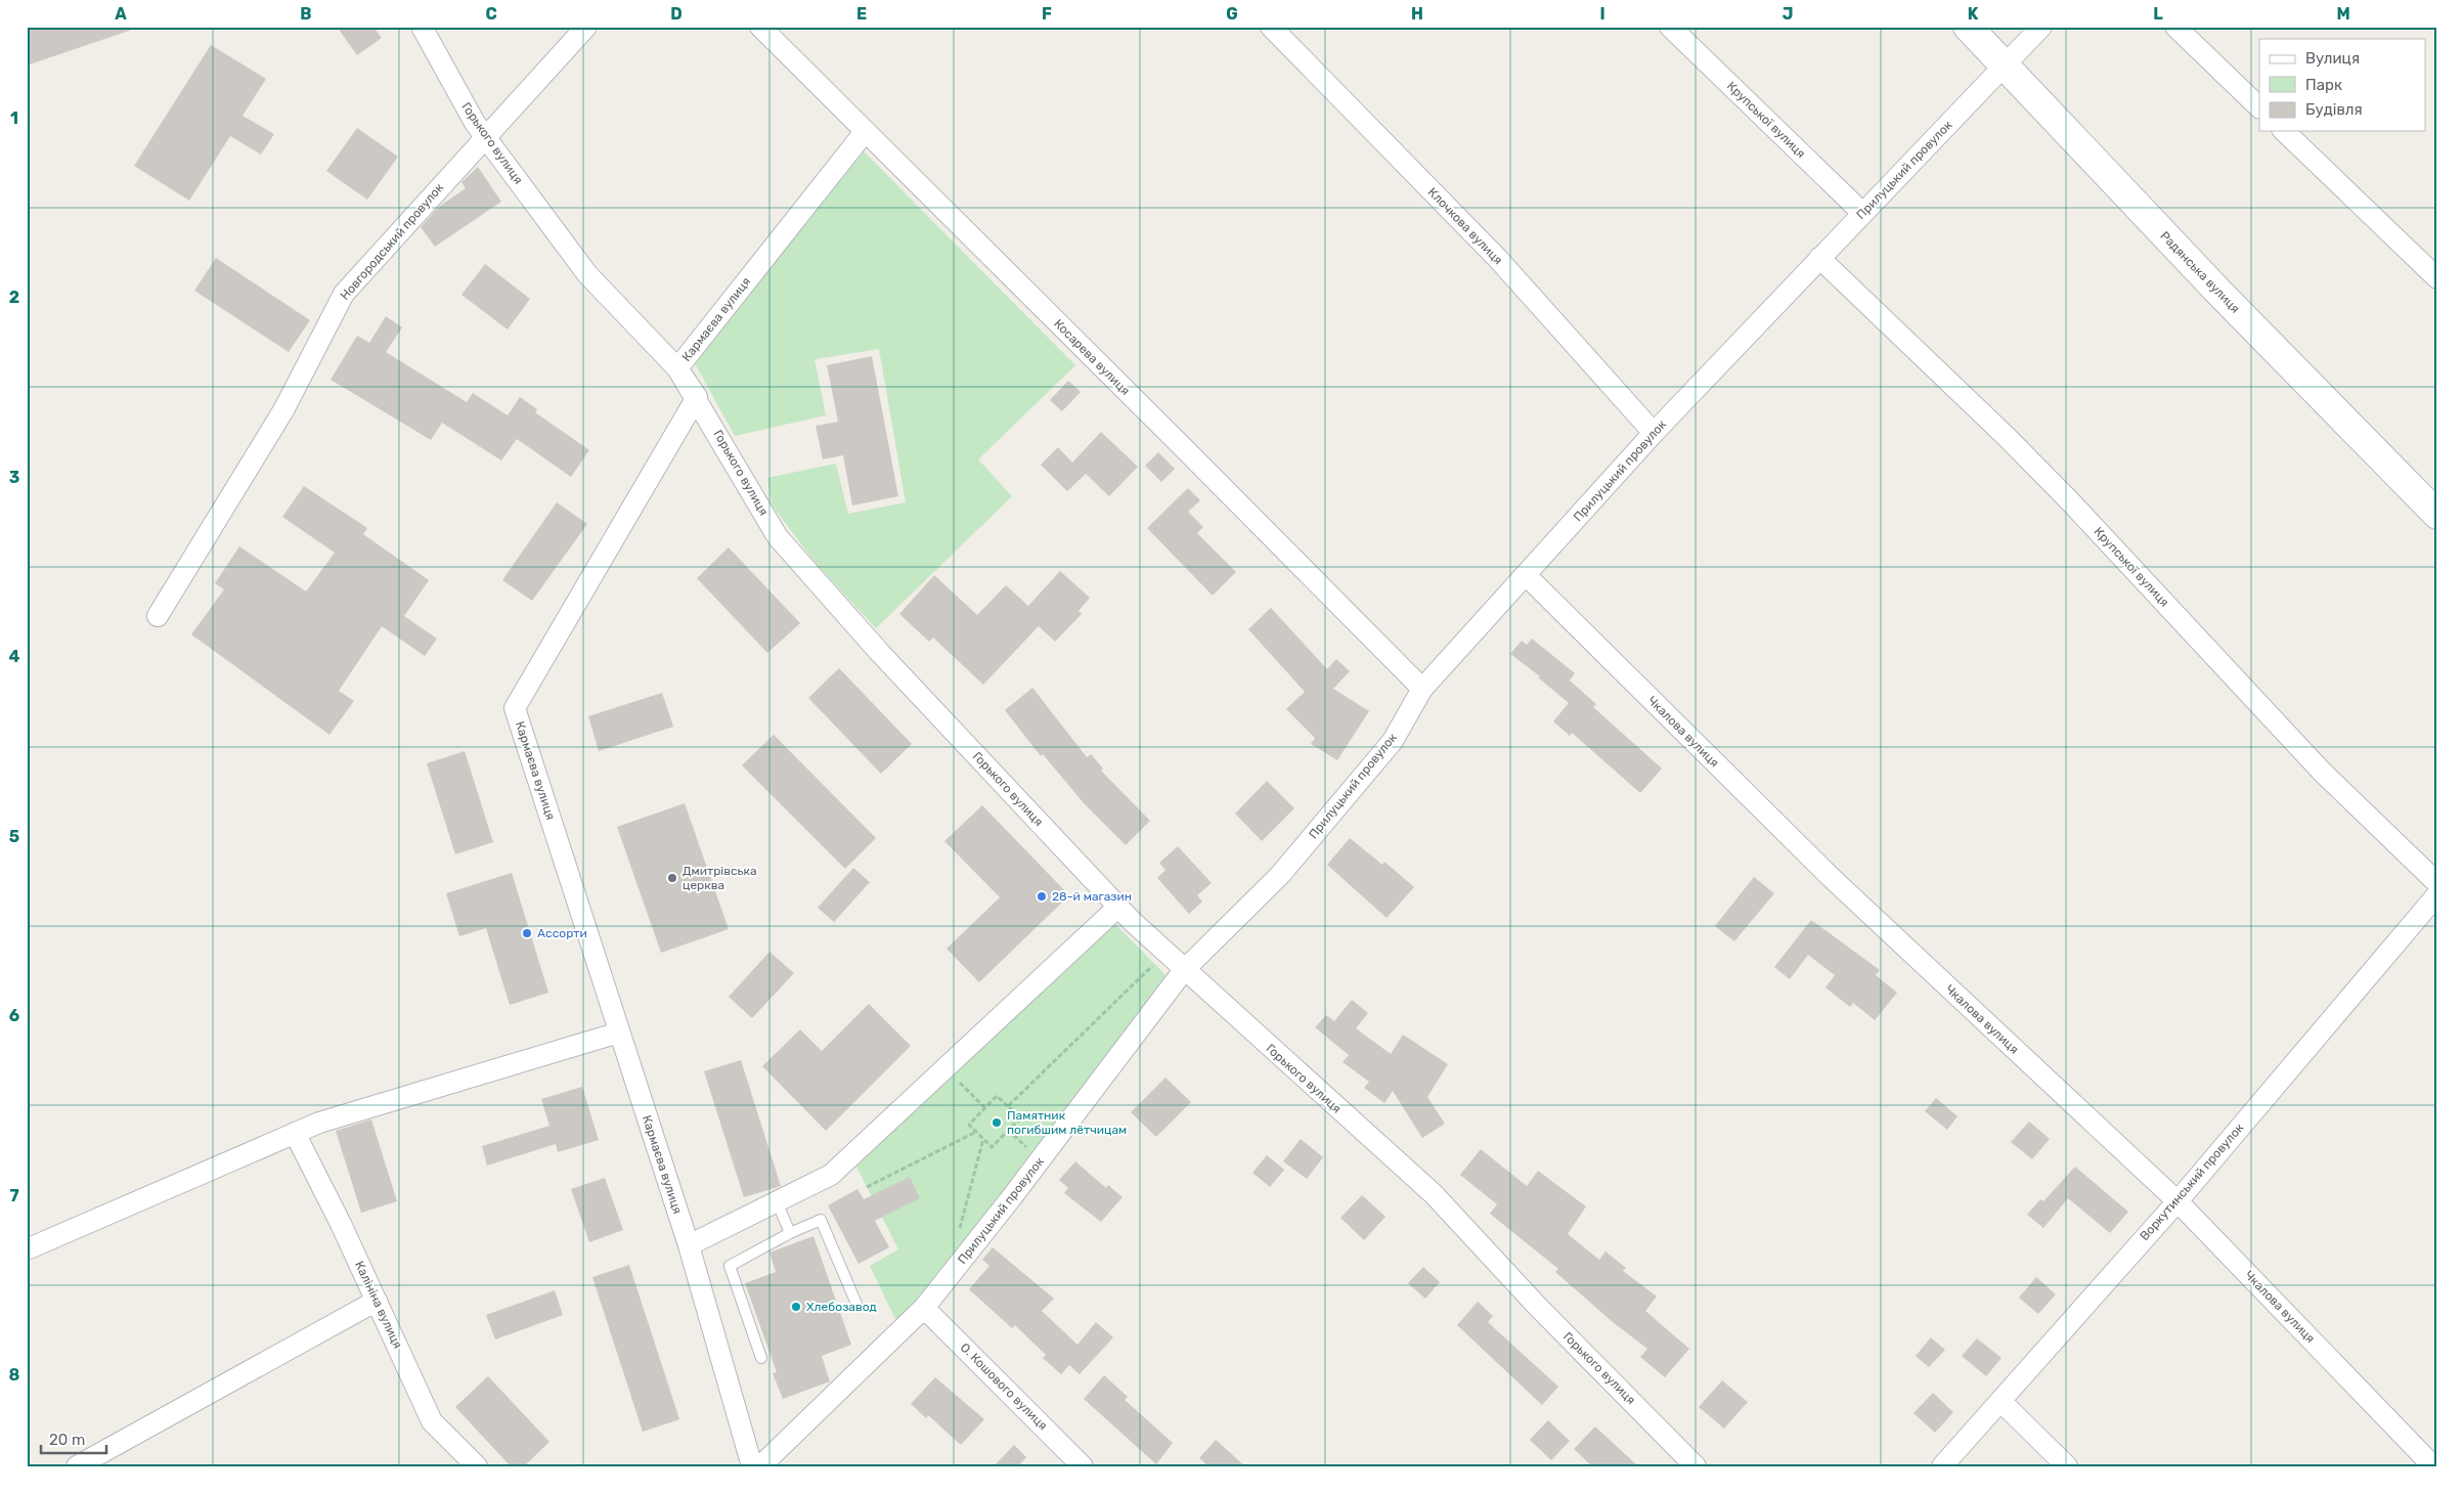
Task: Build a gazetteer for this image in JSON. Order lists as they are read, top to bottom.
{
  "streets": {
    "main road": ["Радянська вулиця"],
    "street": [
      "Крупської вулиця",
      "Горького вулиця",
      "Прилуцький провулок",
      "Клочкова вулиця",
      "Новгородський провулок",
      "Кармаєва вулиця",
      "Косарева вулиця",
      "Чкалова вулиця",
      "Воркутинський провулок",
      "Калініна вулиця",
      "О. Кошового вулиця"
    ]
  },
  "crossings": [
    ["Крупської вулиця", "Прилуцький провулок"],
    ["Горького вулиця", "Прилуцький провулок"],
    ["Горького вулиця", "Новгородський провулок"],
    ["Горького вулиця", "Кармаєва вулиця"],
    ["Прилуцький провулок", "Клочкова вулиця"],
    ["Прилуцький провулок", "Радянська вулиця"],
    ["Прилуцький провулок", "Косарева вулиця"],
    ["Прилуцький провулок", "Чкалова вулиця"],
    ["Прилуцький провулок", "О. Кошового вулиця"],
    ["Кармаєва вулиця", "Косарева вулиця"],
    ["Чкалова вулиця", "Воркутинський провулок"]
  ],
  "places": [
    "Дмитрівська церква",
    "28-й магазин",
    "Ассорти",
    "Памятник погибшим лётчицам",
    "Хлебозавод"
  ],
  "legend": ["Вулиця", "Парк", "Будівля"],
  "scale_bar": "20 m",
  "grid": {
    "columns": [
      "A",
      "B",
      "C",
      "D",
      "E",
      "F",
      "G",
      "H",
      "I",
      "J",
      "K",
      "L",
      "M"
    ],
    "rows": [
      "1",
      "2",
      "3",
      "4",
      "5",
      "6",
      "7",
      "8"
    ]
  }
}
